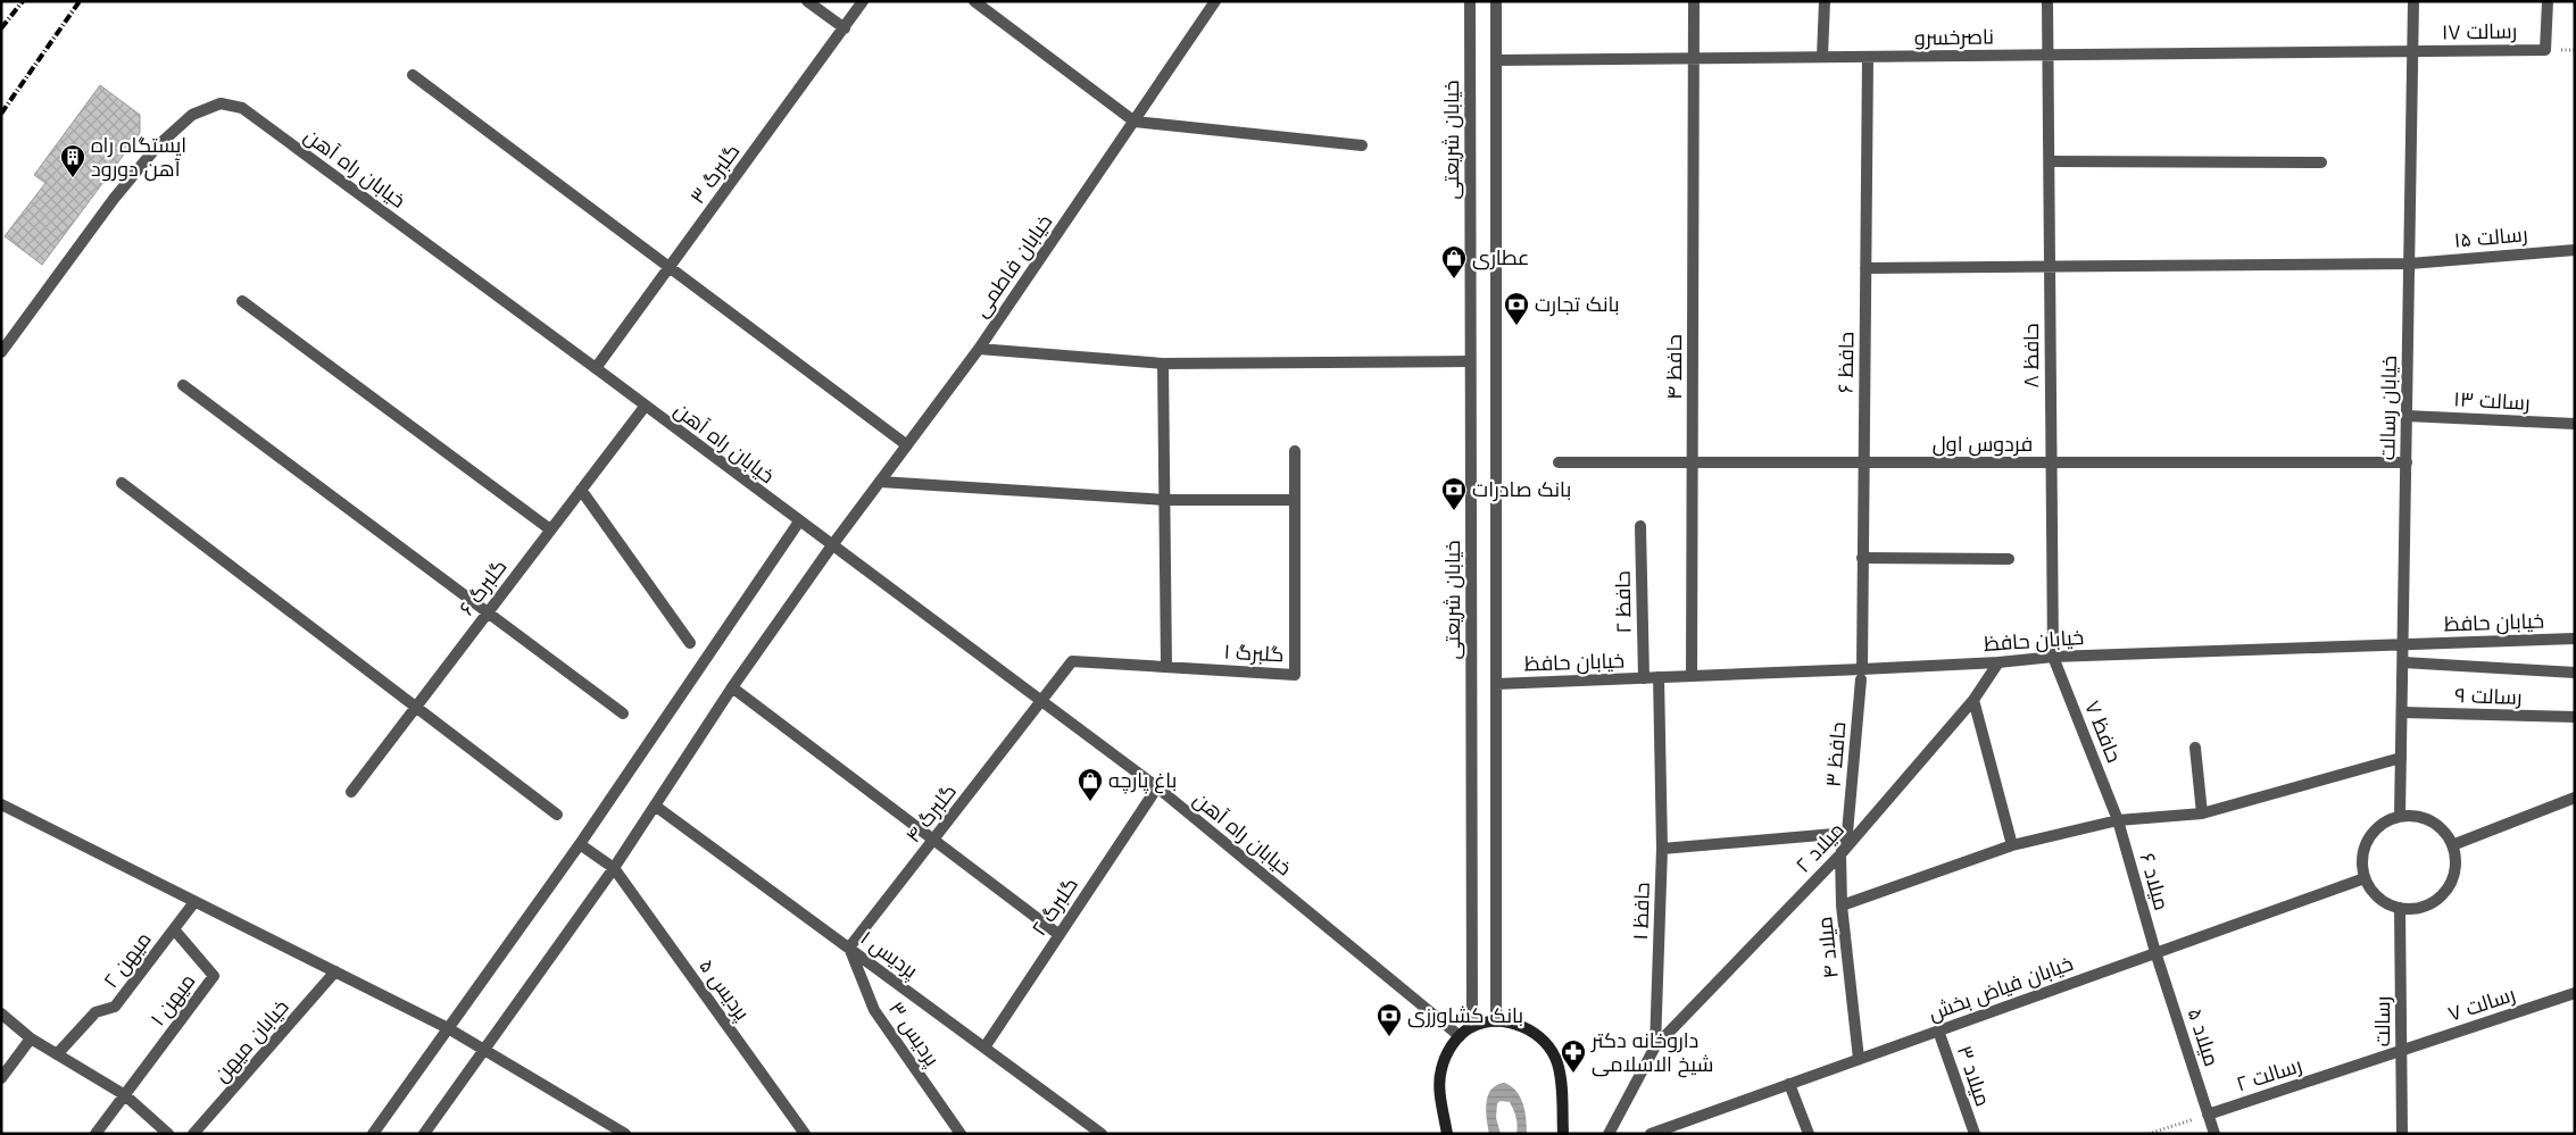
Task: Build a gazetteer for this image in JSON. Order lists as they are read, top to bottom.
{
  "streets": {
    "street": [
      "رسالت ۱۷",
      "ناصرخسرو",
      "خیابان شریعتی",
      "خیابان راه آهن",
      "گلبرگ ۳",
      "رسالت ۱۵",
      "خیابان فاطمی",
      "حافظ ۸",
      "حافظ ۶",
      "حافظ ۴",
      "رسالت ۱۳",
      "خیابان رسالت",
      "فردوس اول",
      "گلبرگ ۶",
      "حافظ ۲",
      "خیابان حافظ",
      "گلبرگ ۱",
      "رسالت ۹",
      "حافظ ۷",
      "حافظ ۳",
      "گلبرگ ۴",
      "میلاد ۲",
      "میلاد ۶",
      "گلبرگ ۲",
      "حافظ ۱",
      "میلاد ۴",
      "پردیس ۱",
      "میهن ۲",
      "خیابان فیاض بخش",
      "پردیس ۵",
      "میهن ۱",
      "رسالت ۷",
      "رسالت",
      "پردیس ۳",
      "میلاد ۵",
      "خیابان میهن",
      "رسالت ۲",
      "میلاد ۳"
    ]
  },
  "crossings": [
    ["رسالت ۱۷", "ناصرخسرو"],
    ["رسالت ۱۷", "خیابان رسالت"],
    ["ناصرخسرو", "حافظ ۸"],
    ["ناصرخسرو", "حافظ ۶"],
    ["ناصرخسرو", "حافظ ۴"],
    ["ناصرخسرو", "خیابان رسالت"],
    ["خیابان راه آهن", "گلبرگ ۳"],
    ["خیابان راه آهن", "خیابان فاطمی"],
    ["خیابان راه آهن", "گلبرگ ۶"],
    ["خیابان راه آهن", "گلبرگ ۱"],
    ["خیابان راه آهن", "گلبرگ ۴"],
    ["خیابان راه آهن", "گلبرگ ۲"],
    ["رسالت ۱۵", "حافظ ۸"],
    ["رسالت ۱۵", "حافظ ۶"],
    ["رسالت ۱۵", "خیابان رسالت"],
    ["خیابان فاطمی", "پردیس ۱"],
    ["خیابان فاطمی", "پردیس ۵"],
    ["حافظ ۸", "فردوس اول"],
    ["حافظ ۸", "خیابان حافظ"],
    ["حافظ ۸", "حافظ ۷"],
    ["حافظ ۶", "فردوس اول"],
    ["حافظ ۶", "خیابان حافظ"],
    ["حافظ ۶", "حافظ ۳"],
    ["حافظ ۴", "فردوس اول"],
    ["حافظ ۴", "خیابان حافظ"],
    ["رسالت ۱۳", "خیابان رسالت"],
    ["خیابان رسالت", "فردوس اول"],
    ["خیابان رسالت", "خیابان حافظ"],
    ["خیابان رسالت", "رسالت ۹"],
    ["خیابان رسالت", "خیابان فیاض بخش"],
    ["خیابان رسالت", "رسالت"],
    ["حافظ ۲", "خیابان حافظ"],
    ["خیابان حافظ", "حافظ ۷"],
    ["خیابان حافظ", "حافظ ۳"],
    ["خیابان حافظ", "میلاد ۲"],
    ["خیابان حافظ", "حافظ ۱"],
    ["گلبرگ ۱", "گلبرگ ۴"],
    ["حافظ ۷", "میلاد ۶"],
    ["حافظ ۳", "میلاد ۴"],
    ["گلبرگ ۴", "پردیس ۱"],
    ["گلبرگ ۴", "پردیس ۳"],
    ["میلاد ۲", "حافظ ۱"],
    ["میلاد ۲", "میلاد ۴"],
    ["میلاد ۶", "خیابان فیاض بخش"],
    ["میلاد ۶", "میلاد ۵"],
    ["گلبرگ ۲", "پردیس ۱"],
    ["میلاد ۴", "خیابان فیاض بخش"],
    ["پردیس ۱", "پردیس ۳"],
    ["میهن ۲", "میهن ۱"],
    ["خیابان فیاض بخش", "رسالت"],
    ["خیابان فیاض بخش", "میلاد ۵"],
    ["خیابان فیاض بخش", "میلاد ۳"],
    ["رسالت ۷", "رسالت"],
    ["رسالت ۷", "رسالت ۲"],
    ["رسالت", "رسالت ۲"],
    ["میلاد ۵", "رسالت ۲"]
  ],
  "places": {
    "building": ["ایستگاه راه آهن دورود"],
    "shop": ["عطاری", "باغ پارچه"],
    "bank": ["بانک تجارت", "بانک صادرات", "بانک کشاورزی"],
    "pharmacy": ["داروخانه دکتر شیخ الاسلامی"]
  }
}
